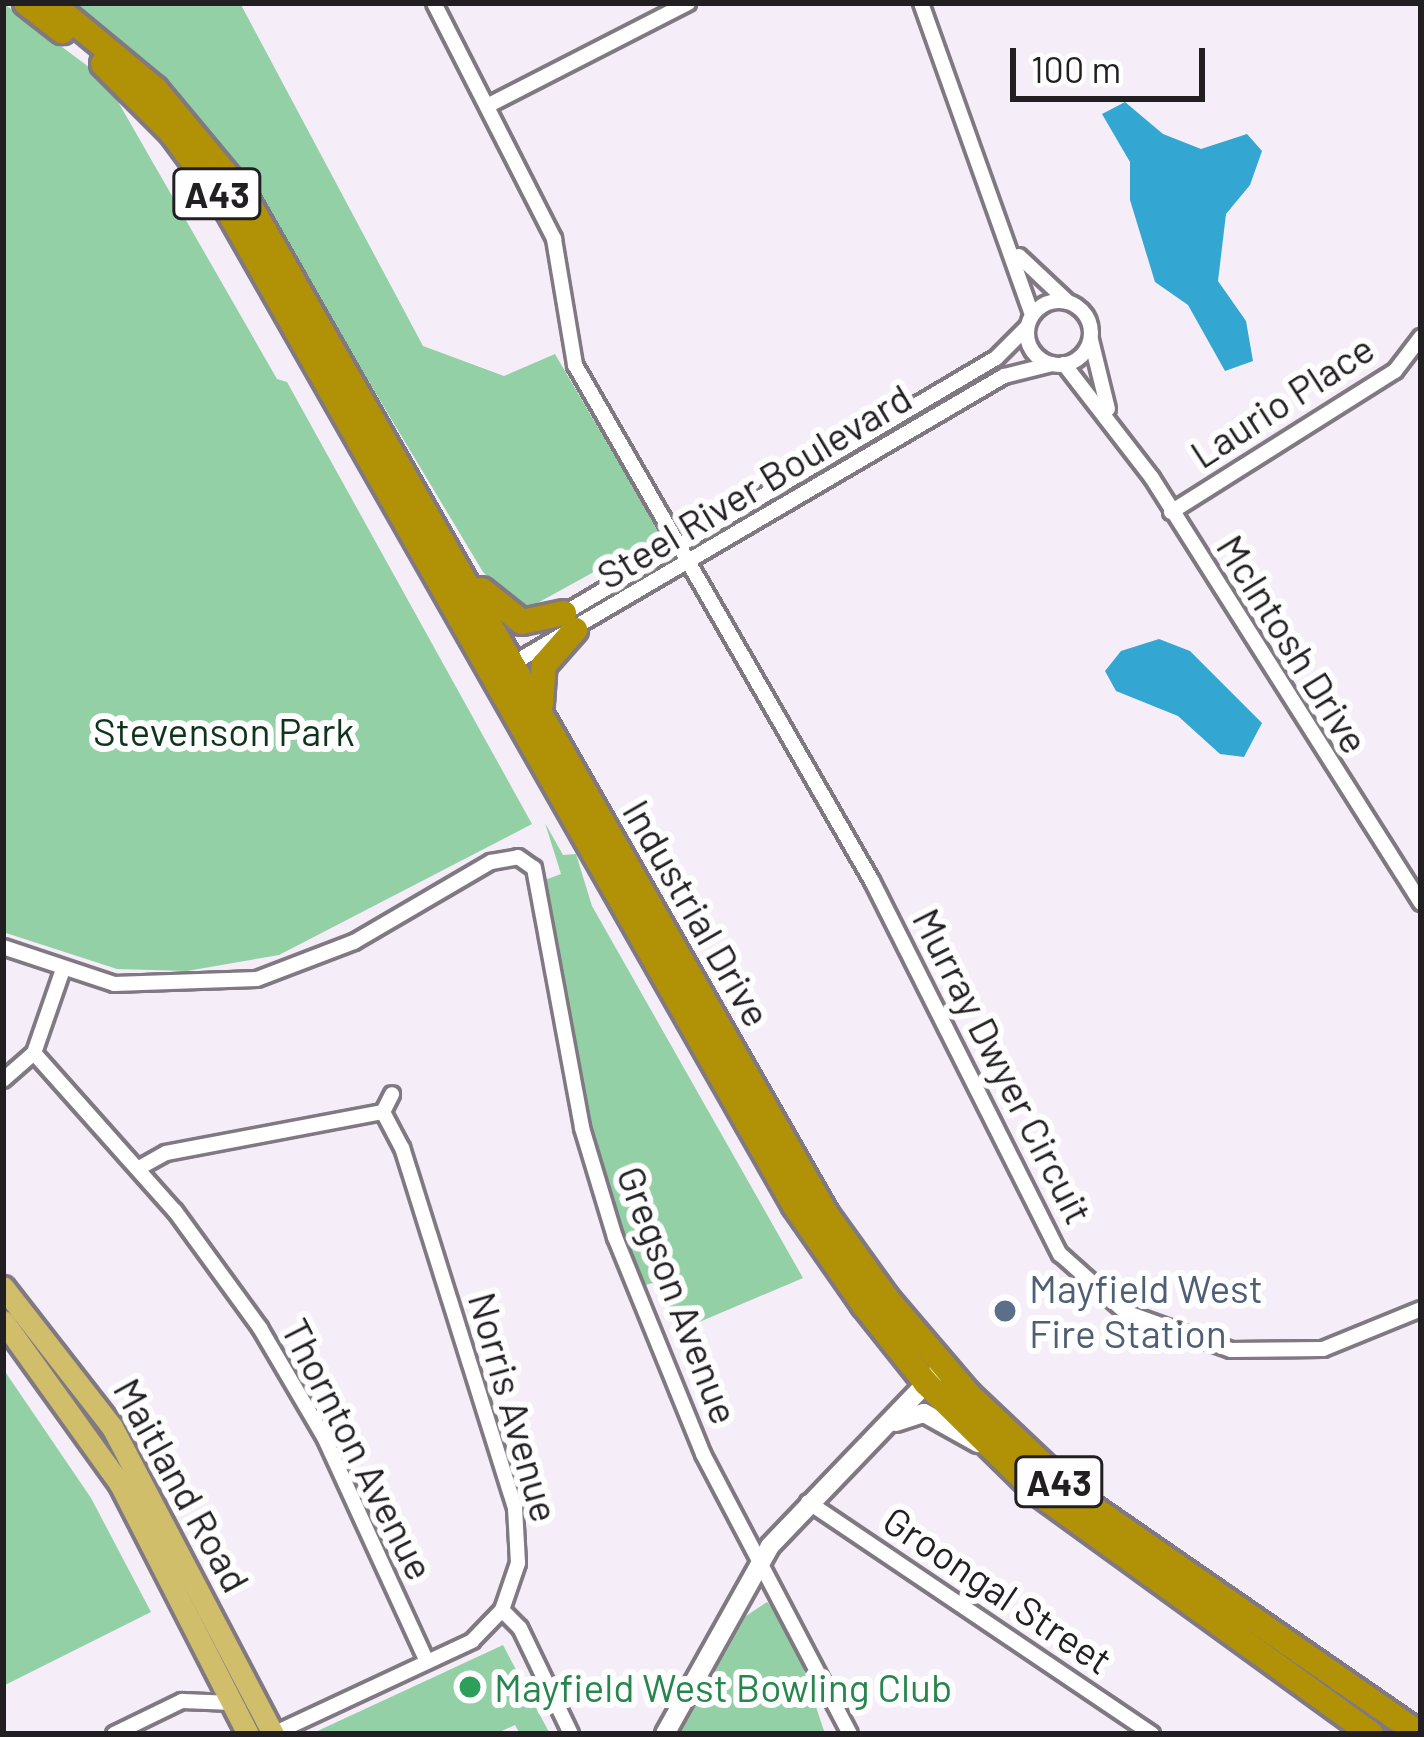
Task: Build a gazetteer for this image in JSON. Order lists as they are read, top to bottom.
{
  "streets": {
    "highway": ["A43", "Industrial Drive"],
    "main road": ["Maitland Road"],
    "street": [
      "Laurio Place",
      "Steel River Boulevard",
      "McIntosh Drive",
      "Murray Dwyer Circuit",
      "Gregson Avenue",
      "Norris Avenue",
      "Thornton Avenue",
      "Groongal Street"
    ]
  },
  "crossings": [
    ["Laurio Place", "McIntosh Drive"],
    ["Steel River Boulevard", "McIntosh Drive"],
    ["Steel River Boulevard", "Industrial Drive"],
    ["Steel River Boulevard", "Murray Dwyer Circuit"]
  ],
  "parks": ["Stevenson Park"],
  "places": ["Mayfield West Fire Station", "Mayfield West Bowling Club"],
  "scale_bar": "100 m"
}
